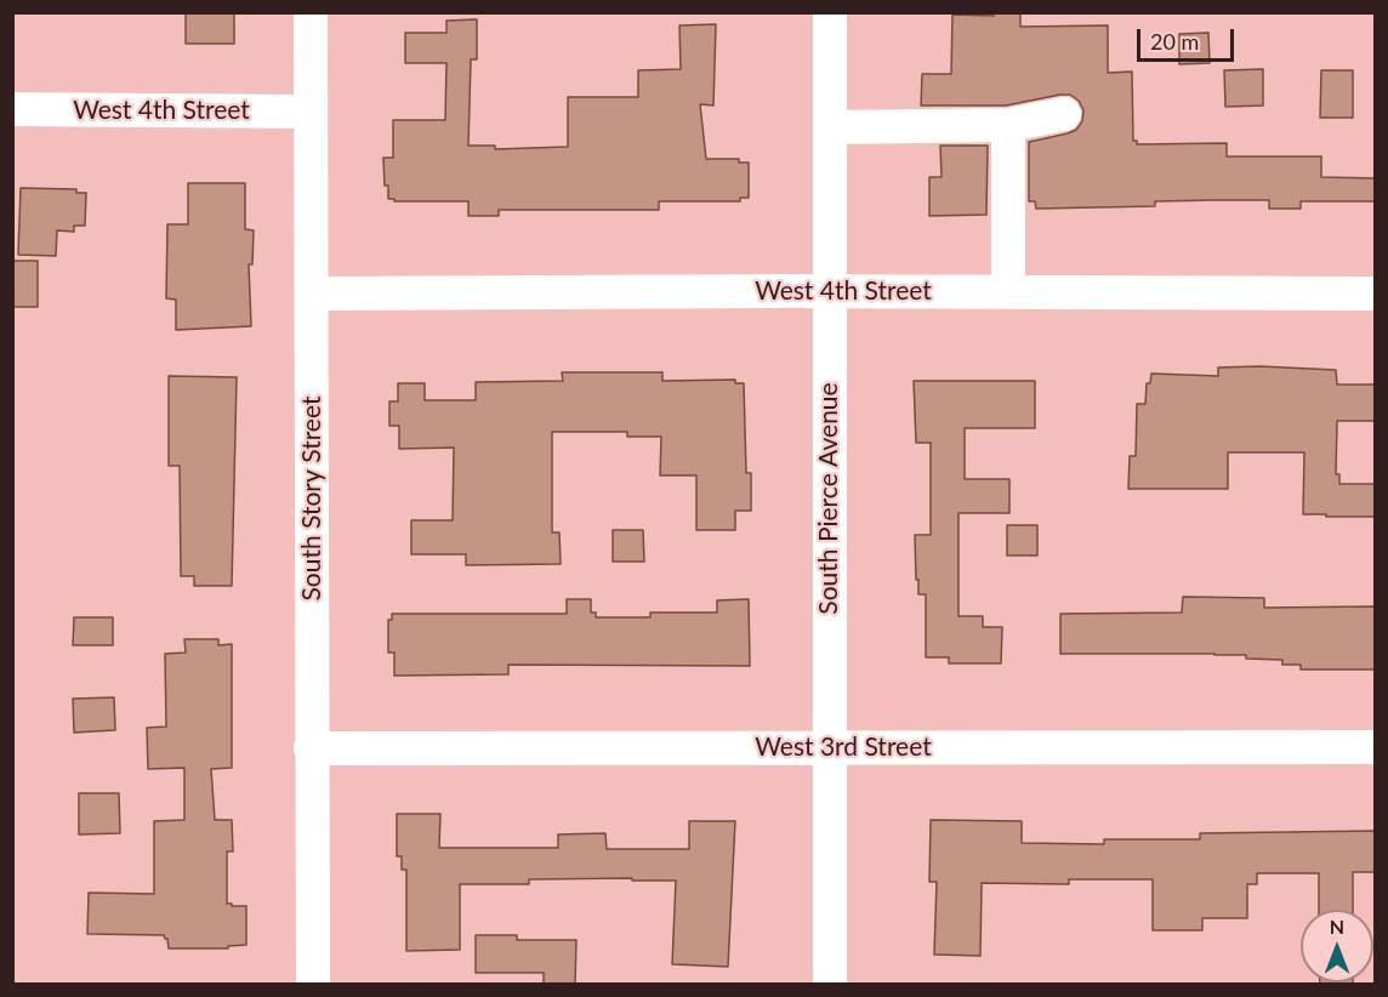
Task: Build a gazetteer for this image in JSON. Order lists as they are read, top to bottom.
{
  "streets": {
    "street": [
      "West 4th Street",
      "South Story Street",
      "South Pierce Avenue",
      "West 3rd Street"
    ]
  },
  "crossings": [
    ["West 4th Street", "South Story Street"],
    ["West 4th Street", "South Pierce Avenue"],
    ["South Story Street", "West 3rd Street"],
    ["South Pierce Avenue", "West 3rd Street"]
  ],
  "scale_bar": "20 m",
  "north": "top"
}
